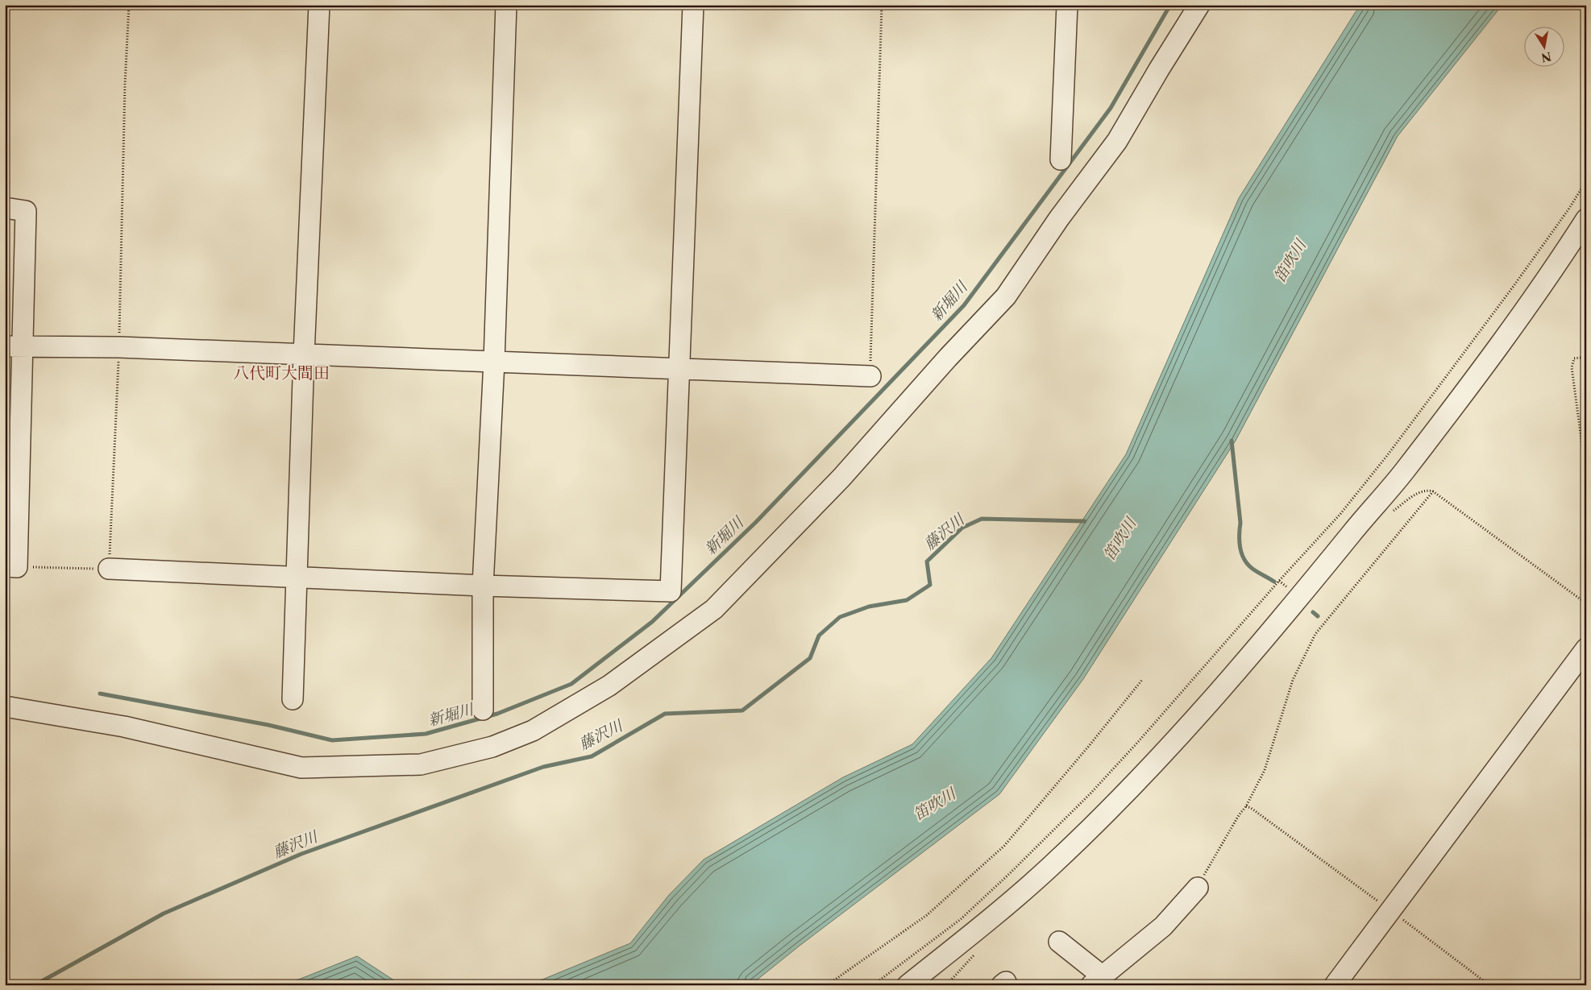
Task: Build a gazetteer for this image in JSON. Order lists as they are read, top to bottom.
{
  "districts": ["八代町大間田"],
  "water": ["笛吹川", "新堀川", "藤沢川"],
  "north": "bottom"
}
